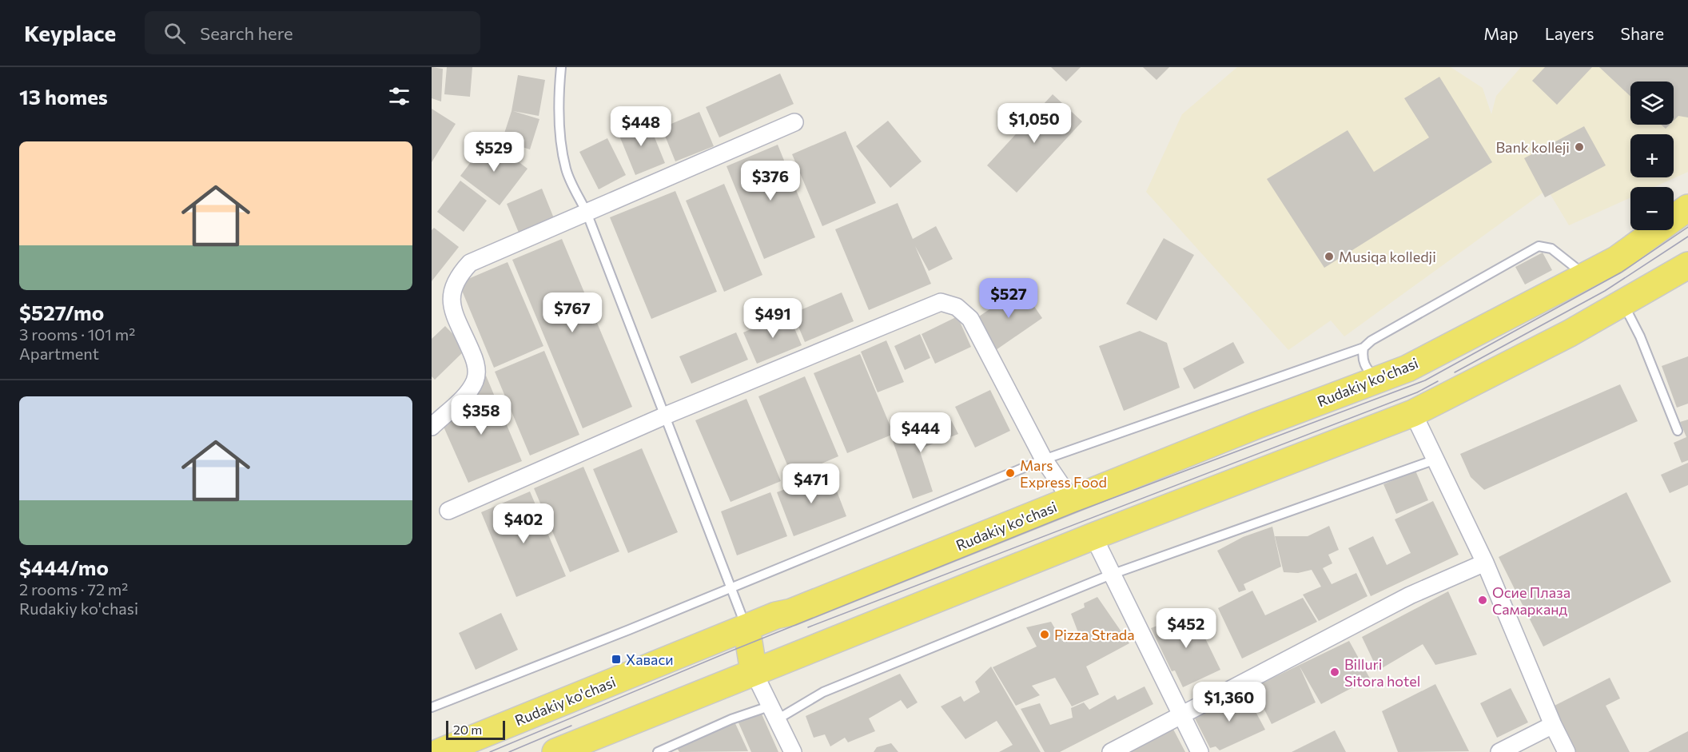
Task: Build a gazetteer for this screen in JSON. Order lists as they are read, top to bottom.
{
  "streets": {
    "main road": ["Rudakiy ko'chasi"]
  },
  "places": {
    "other": [
      "Bank kolleji",
      "Musiqa kolledji",
      "Mars Express Food",
      "Осие Плаза Самарканд",
      "Pizza Strada",
      "Billuri Sitora hotel"
    ],
    "transit": ["Хаваси"]
  },
  "scale_bar": "20 m",
  "page": {
    "header": "Keyplace",
    "search": "Search here",
    "nav": ["Map", "Layers", "Share"],
    "heading": "13 homes",
    "map_buttons": ["+", "−"],
    "price": [
      "$1,050",
      "$448",
      "$529",
      "$376",
      "$527",
      "$767",
      "$491",
      "$358",
      "$444",
      "$471",
      "$402",
      "$452",
      "$1,360"
    ],
    "list": [
      {
        "name": "$527/mo",
        "note": "3 rooms · 101 m² · Apartment"
      },
      {
        "name": "$444/mo",
        "note": "2 rooms · 72 m² · Rudakiy ko'chasi"
      }
    ],
    "scale": "20 m"
  }
}
